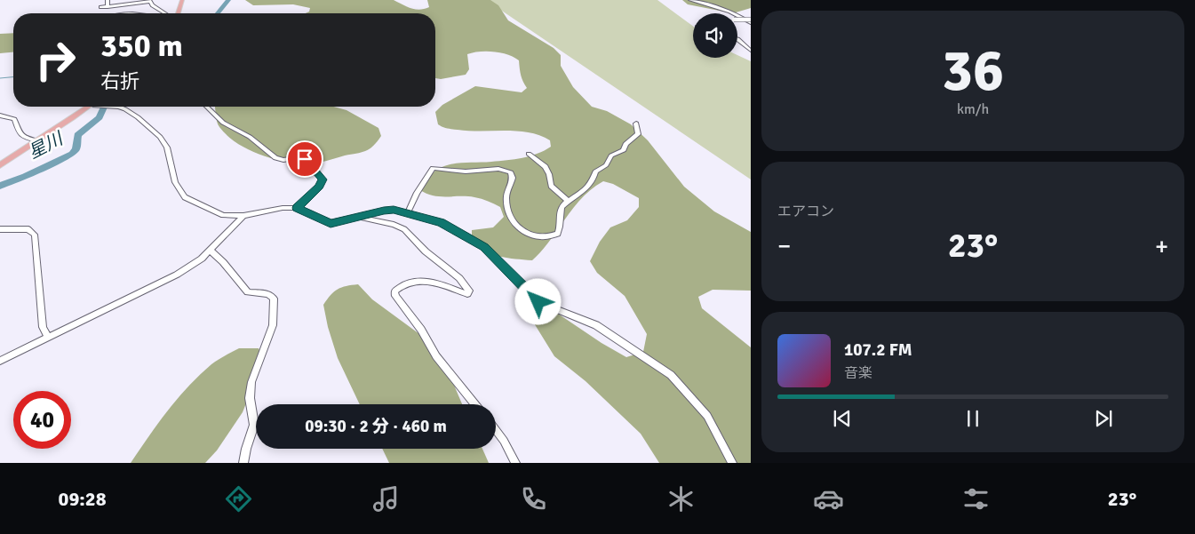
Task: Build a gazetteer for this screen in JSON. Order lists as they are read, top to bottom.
{
  "water": ["星川"],
  "page": {
    "tile": [
      ["36", "km/h"],
      "エアコン"
    ],
    "turn": ["350 m", "右折"],
    "heat": ["−", "23°", "+"],
    "song": ["107.2 FM", "音楽"],
    "limit": "40",
    "trip": "09:30 · 2 分 · 460 m",
    "tabs": ["09:28", "23°"]
  }
}
